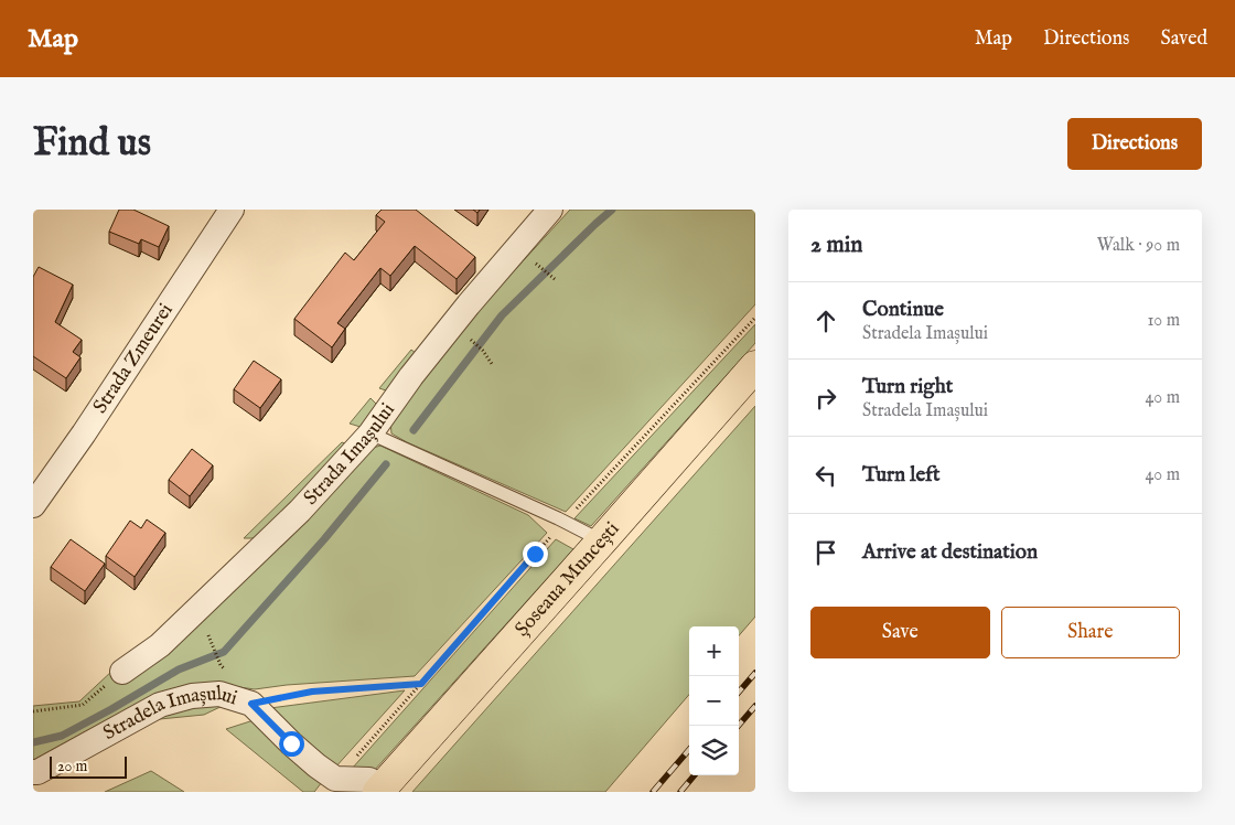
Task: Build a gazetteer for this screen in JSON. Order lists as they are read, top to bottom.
{
  "streets": {
    "main road": ["Șoseaua Muncești"],
    "street": ["Strada Zmeurei", "Strada Imașului", "Stradela Imașului"]
  },
  "scale_bar": "20 m",
  "page": {
    "header": "Map",
    "nav": ["Map", "Directions", "Saved"],
    "buttons": [
      "Directions",
      ["Save", "Share"]
    ],
    "title": "Find us",
    "heading": ["2 min", "Walk · 90 m"],
    "list": [
      ["Continue", "Stradela Imașului", "10 m"],
      ["Turn right", "Stradela Imașului", "40 m"],
      ["Turn left", "40 m"],
      "Arrive at destination"
    ],
    "map_buttons": ["+", "−"],
    "scale": "20 m"
  }
}
